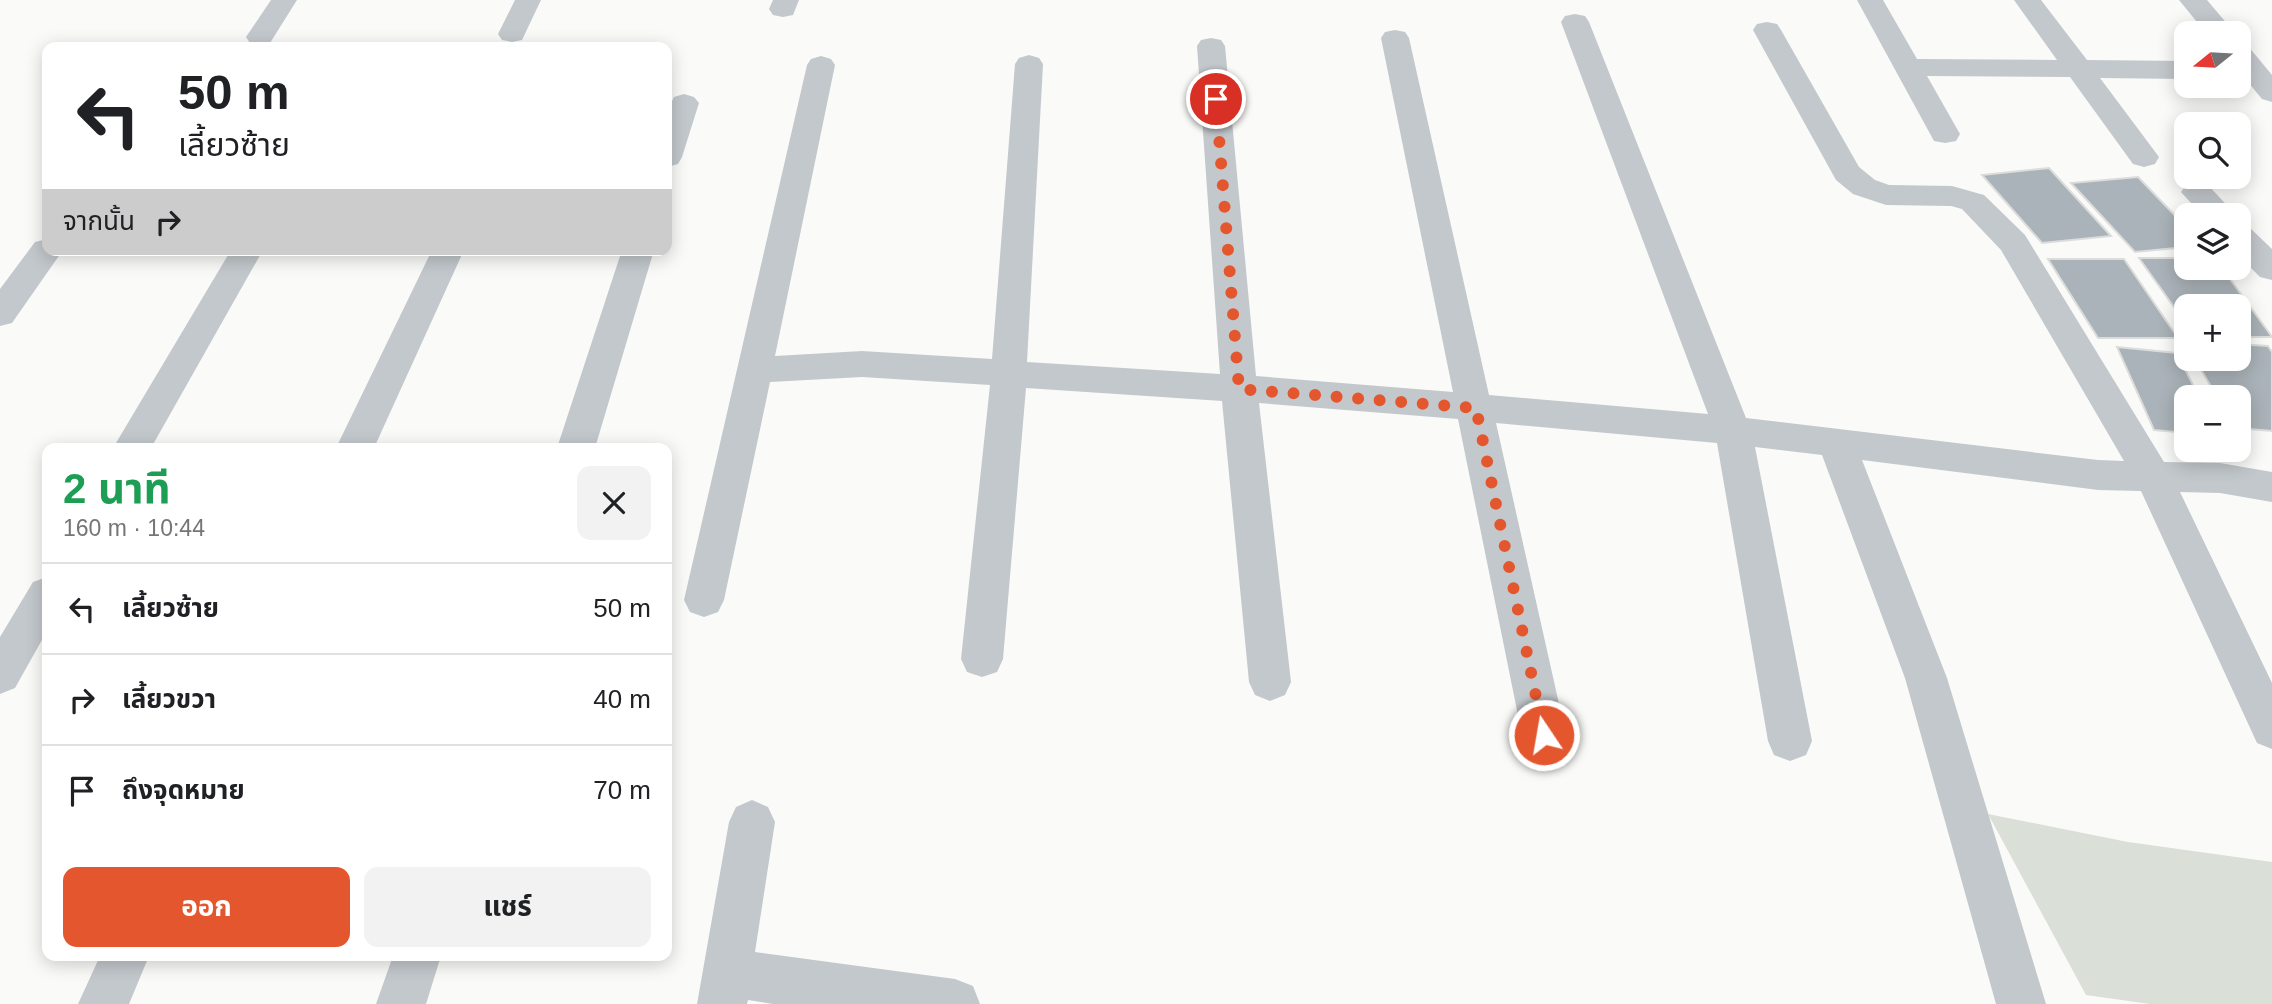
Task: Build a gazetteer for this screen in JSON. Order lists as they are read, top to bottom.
{
  "north": "left",
  "page": {
    "map_buttons": ["+", "−"],
    "turn": ["50 m", "เลี้ยวซ้าย"],
    "then": "จากนั้น",
    "heading": ["2 นาที", "160 m · 10:44"],
    "list": [
      {
        "name": "เลี้ยวซ้าย",
        "value": "50 m"
      },
      {
        "name": "เลี้ยวขวา",
        "value": "40 m"
      },
      {
        "name": "ถึงจุดหมาย",
        "value": "70 m"
      }
    ],
    "buttons": ["ออก", "แชร์"]
  }
}
